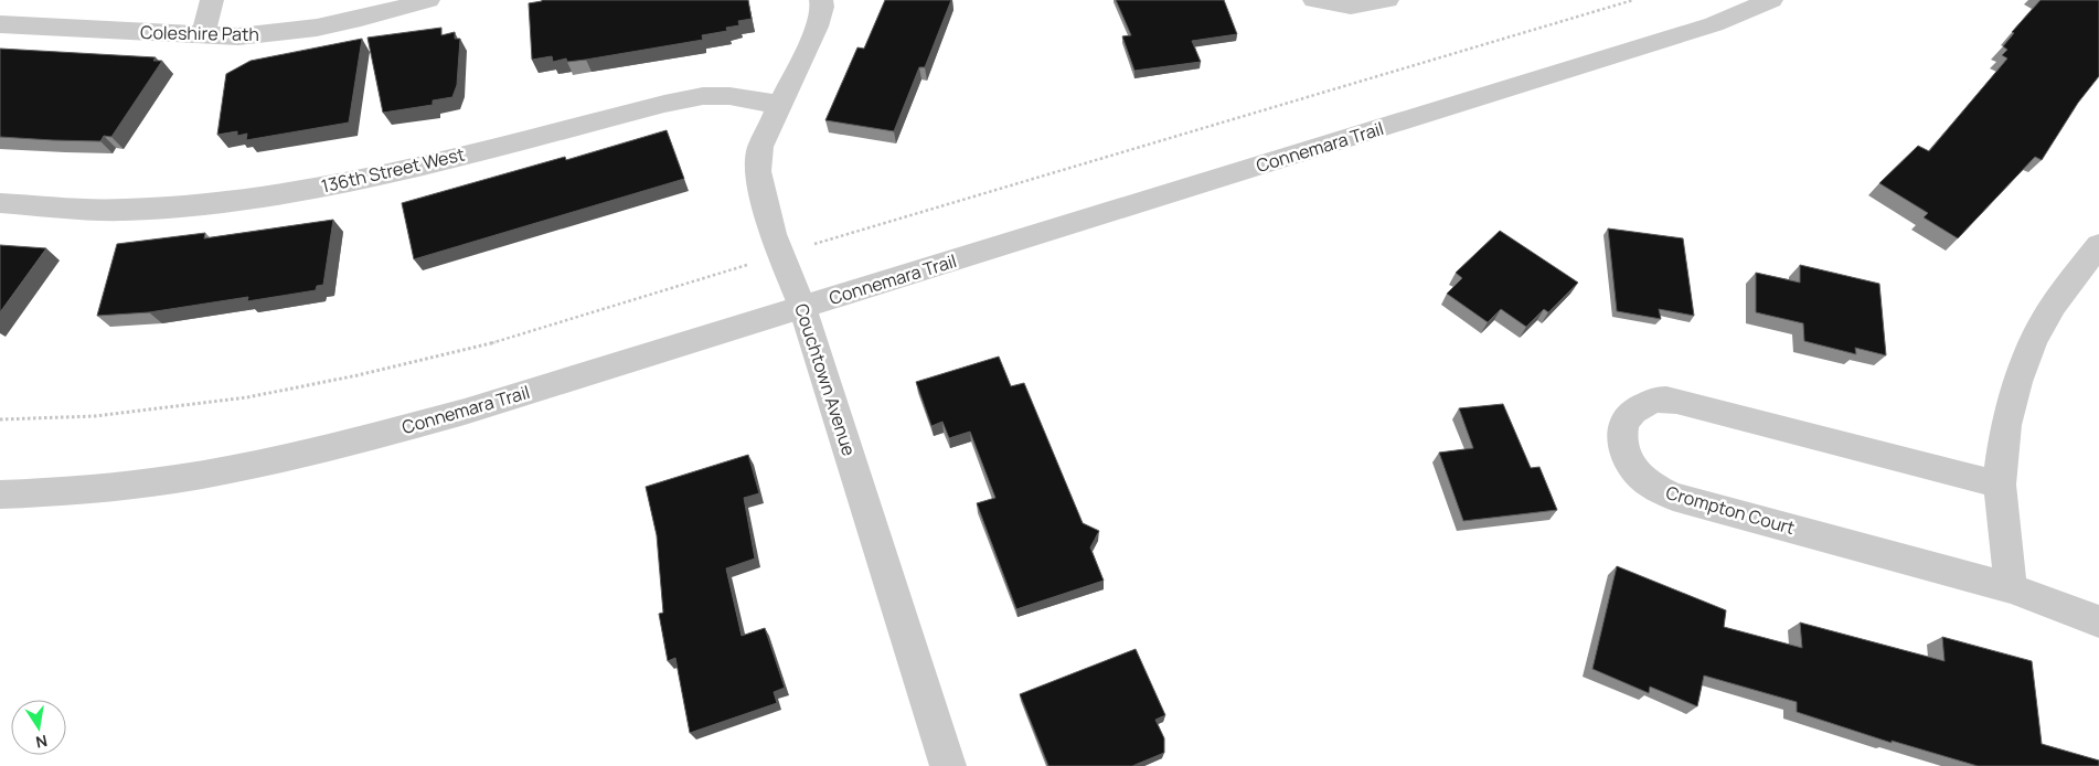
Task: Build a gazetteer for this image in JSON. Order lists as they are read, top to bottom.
{
  "streets": {
    "street": [
      "Coleshire Path",
      "Connemara Trail",
      "136th Street West",
      "Couchtown Avenue",
      "Crompton Court"
    ]
  },
  "crossings": [
    ["Connemara Trail", "Couchtown Avenue"],
    ["136th Street West", "Couchtown Avenue"]
  ],
  "north": "bottom"
}
